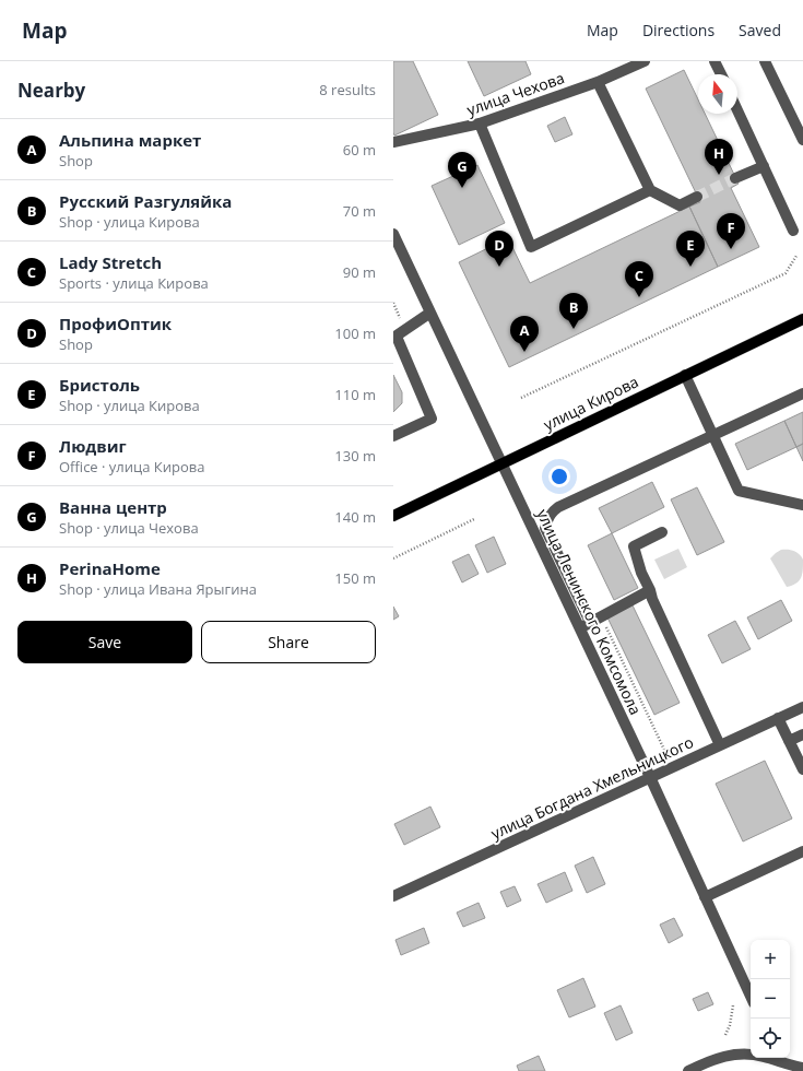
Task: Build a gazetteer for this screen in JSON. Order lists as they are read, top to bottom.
{
  "streets": {
    "main road": ["улица Кирова"],
    "street": ["улица Чехова", "улица Ленинского Комсомола", "улица Богдана Хмельницкого"]
  },
  "crossings": [
    ["улица Кирова", "улица Ленинского Комсомола"],
    ["улица Ленинского Комсомола", "улица Богдана Хмельницкого"]
  ],
  "north": "top",
  "page": {
    "header": "Map",
    "nav": ["Map", "Directions", "Saved"],
    "heading": ["Nearby", "8 results"],
    "list": [
      {
        "mark": "A",
        "name": "Альпина маркет",
        "note": "Shop",
        "value": "60 m"
      },
      {
        "mark": "B",
        "name": "Русский Разгуляйка",
        "note": "Shop · улица Кирова",
        "value": "70 m"
      },
      {
        "mark": "C",
        "name": "Lady Stretch",
        "note": "Sports · улица Кирова",
        "value": "90 m"
      },
      {
        "mark": "D",
        "name": "ПрофиОптик",
        "note": "Shop",
        "value": "100 m"
      },
      {
        "mark": "E",
        "name": "Бристоль",
        "note": "Shop · улица Кирова",
        "value": "110 m"
      },
      {
        "mark": "F",
        "name": "Людвиг",
        "note": "Office · улица Кирова",
        "value": "130 m"
      },
      {
        "mark": "G",
        "name": "Ванна центр",
        "note": "Shop · улица Чехова",
        "value": "140 m"
      },
      {
        "mark": "H",
        "name": "PerinaHome",
        "note": "Shop · улица Ивана Ярыгина",
        "value": "150 m"
      }
    ],
    "pins": [
      "H",
      "G",
      "F",
      "D",
      "E",
      "C",
      "B",
      "A"
    ],
    "buttons": ["Save", "Share"],
    "map_buttons": ["+", "−"]
  }
}
